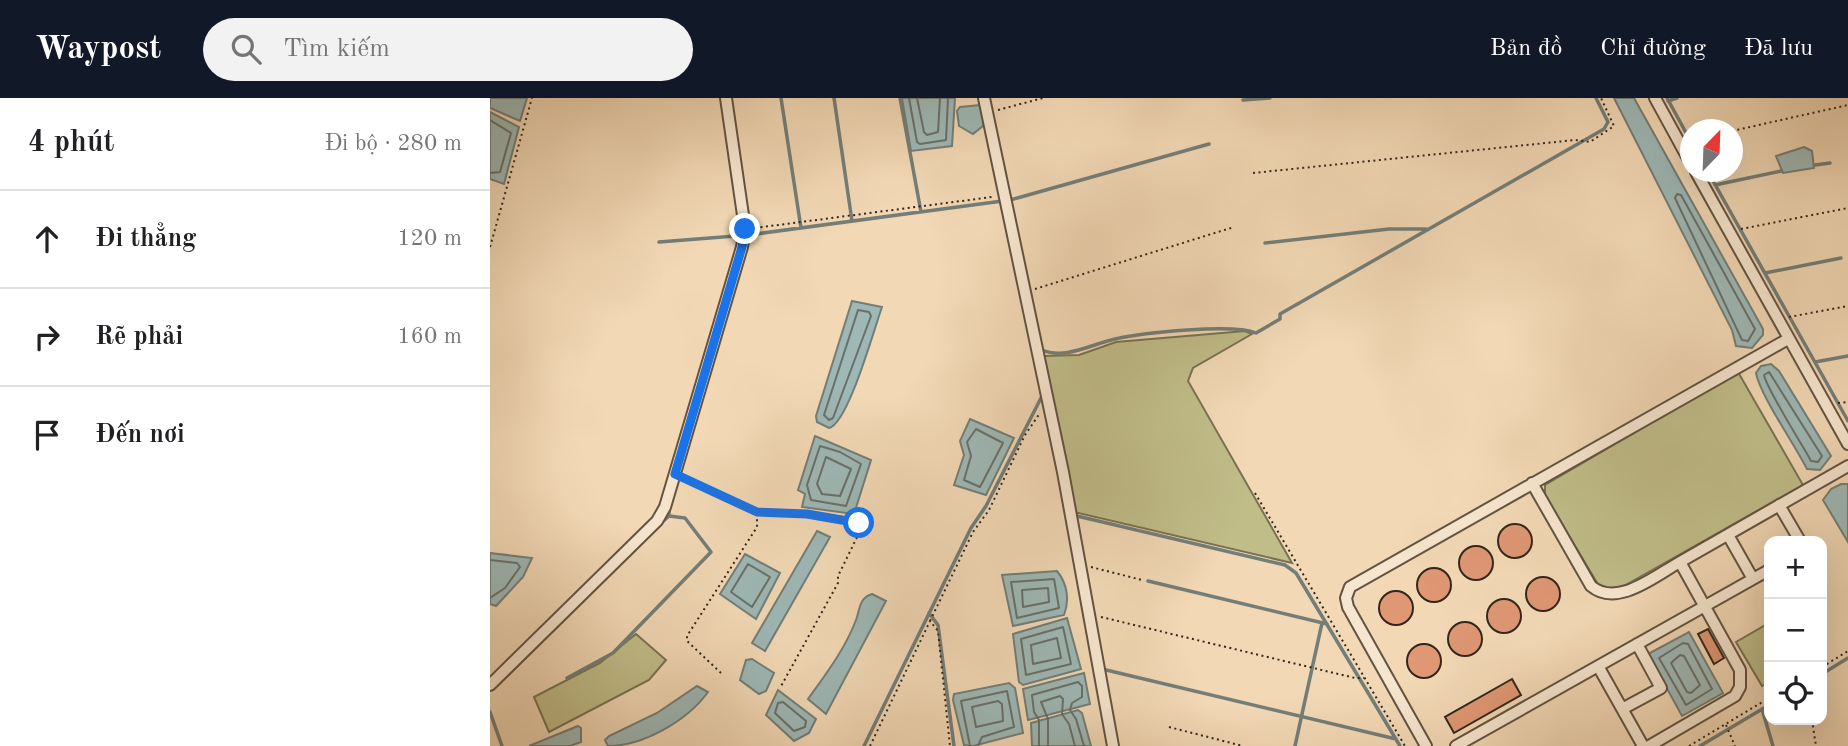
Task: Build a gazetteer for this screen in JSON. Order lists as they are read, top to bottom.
{
  "north": "top right",
  "page": {
    "header": "Waypost",
    "search": "Tìm kiếm",
    "nav": ["Bản đồ", "Chỉ đường", "Đã lưu"],
    "heading": ["4 phút", "Đi bộ · 280 m"],
    "list": [
      ["Đi thẳng", "120 m"],
      ["Rẽ phải", "160 m"],
      "Đến nơi"
    ],
    "map_buttons": ["+", "−"]
  }
}
